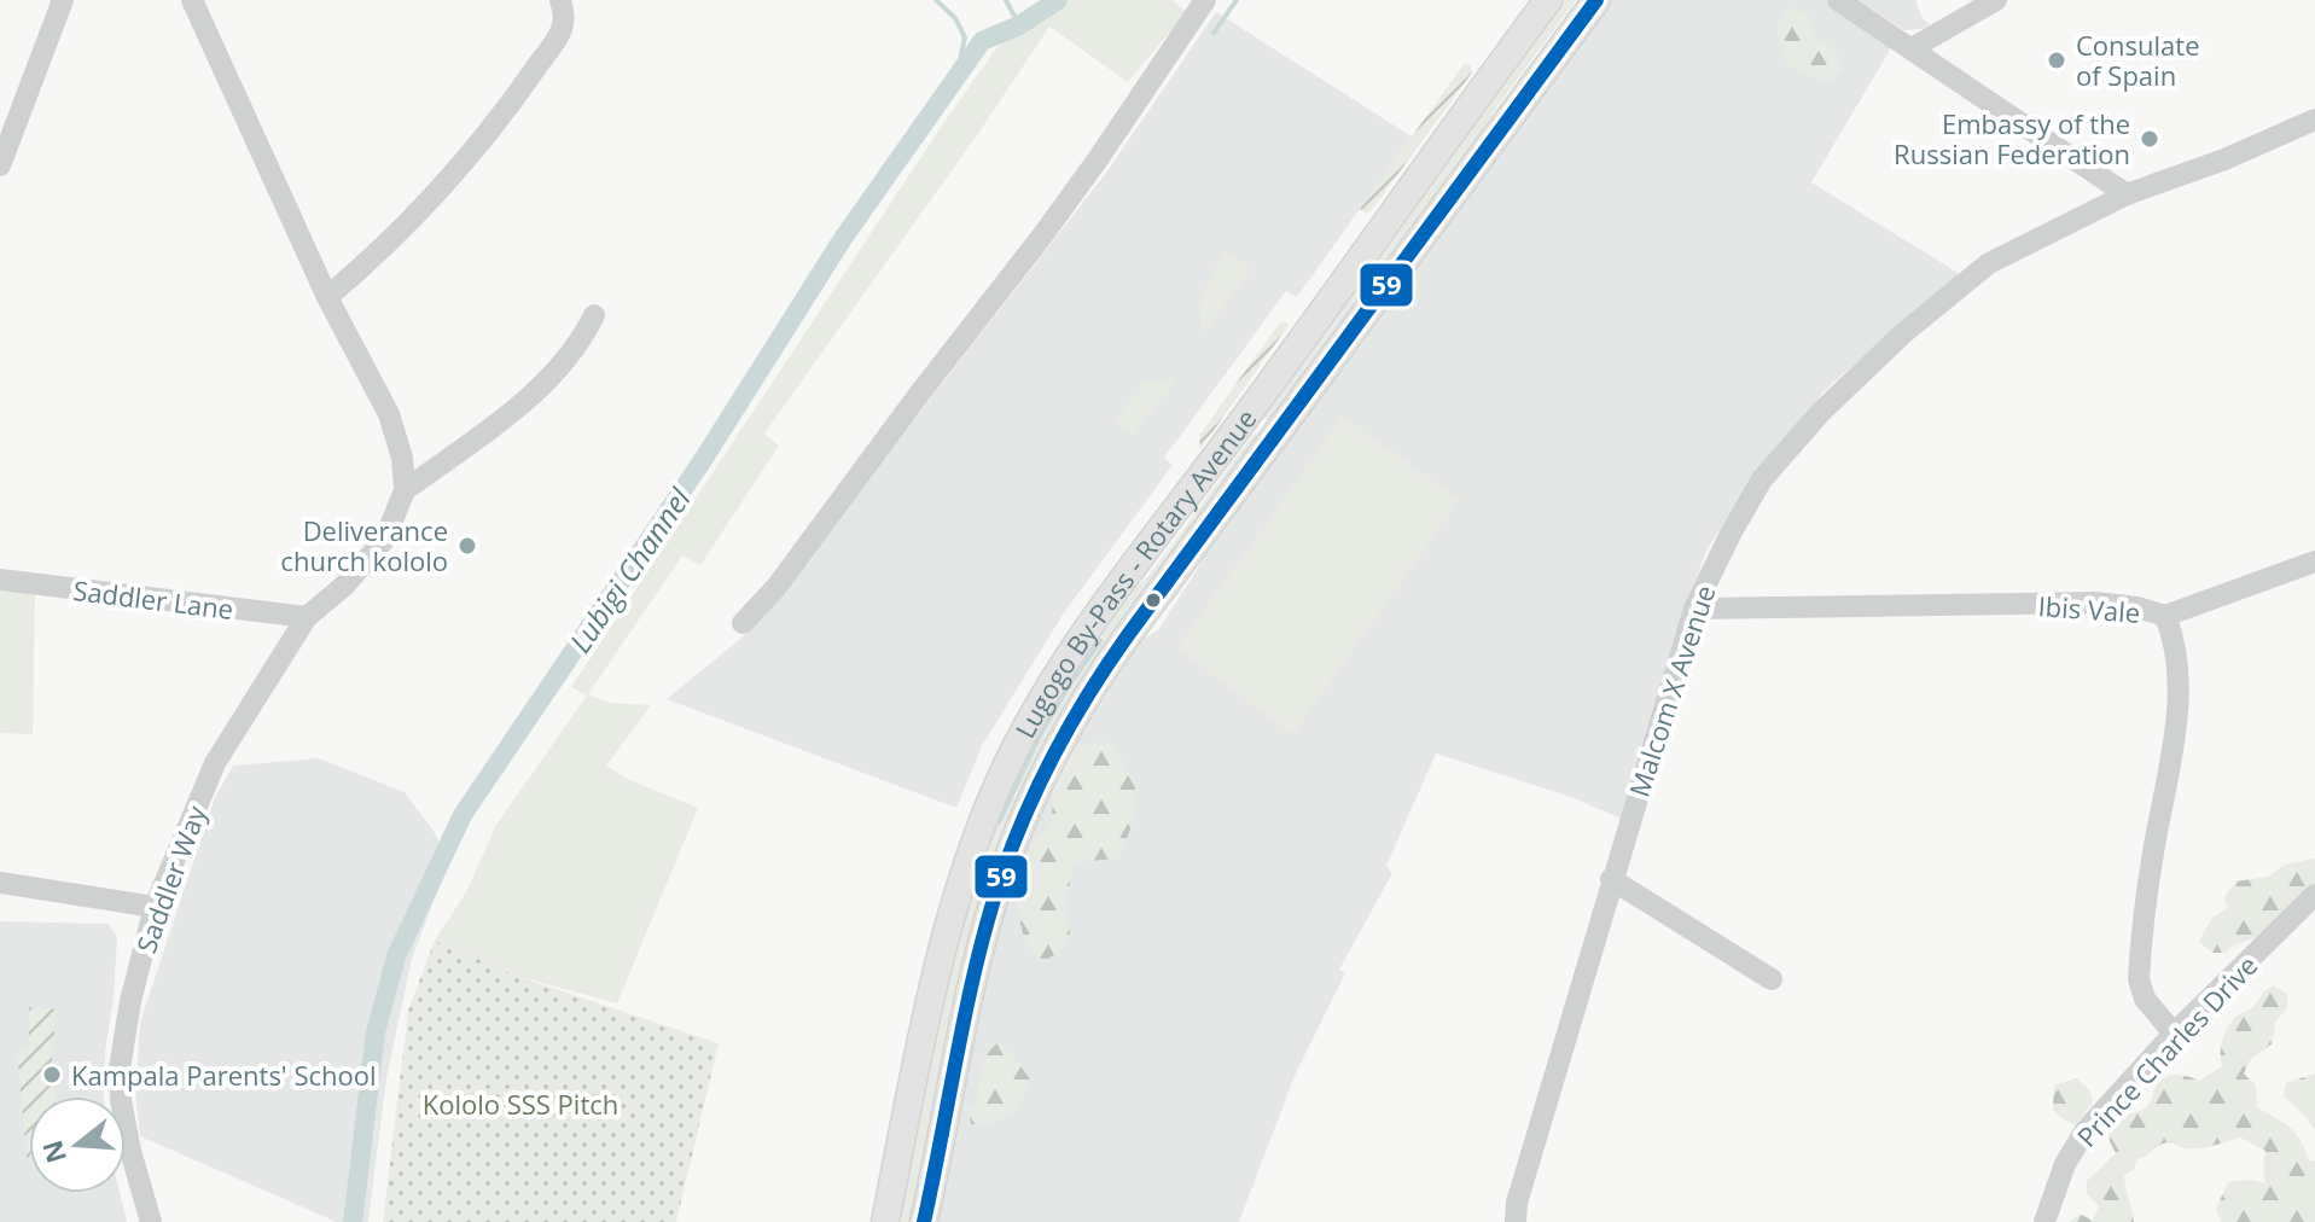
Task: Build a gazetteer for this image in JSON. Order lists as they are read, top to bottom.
{
  "streets": {
    "main road": ["Lugogo By-Pass - Rotary Avenue"],
    "street": [
      "Saddler Lane",
      "Ibis Vale",
      "Malcom X Avenue",
      "Saddler Way",
      "Prince Charles Drive"
    ]
  },
  "crossings": [
    ["Saddler Lane", "Saddler Way"],
    ["Ibis Vale", "Malcom X Avenue"],
    ["Ibis Vale", "Prince Charles Drive"]
  ],
  "water": ["Lubigi Channel"],
  "parks": ["Kololo SSS Pitch"],
  "places": [
    "Consulate of Spain",
    "Embassy of the Russian Federation",
    "Deliverance church kololo",
    "Kampala Parents' School"
  ],
  "lines": ["transit line 59"],
  "north": "left"
}
